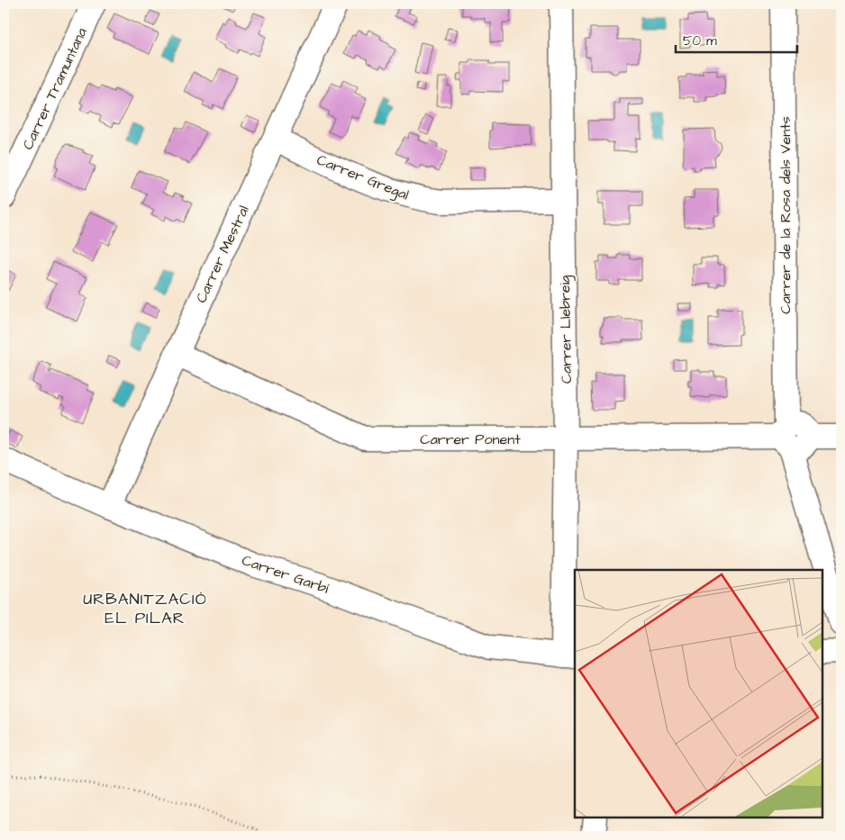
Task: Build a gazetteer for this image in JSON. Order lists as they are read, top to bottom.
{
  "streets": {
    "street": [
      "Carrer Tramuntana",
      "Carrer Gregal",
      "Carrer de la Rosa dels Vents",
      "Carrer Mestral",
      "Carrer Llebreig",
      "Carrer Ponent",
      "Carrer Garbí"
    ]
  },
  "crossings": [
    ["Carrer Gregal", "Carrer Mestral"],
    ["Carrer Gregal", "Carrer Llebreig"],
    ["Carrer de la Rosa dels Vents", "Carrer Ponent"],
    ["Carrer Mestral", "Carrer Ponent"],
    ["Carrer Mestral", "Carrer Garbí"],
    ["Carrer Llebreig", "Carrer Ponent"],
    ["Carrer Llebreig", "Carrer Garbí"]
  ],
  "districts": ["URBANITZACIÓ EL PILAR"],
  "scale_bar": "50 m"
}
